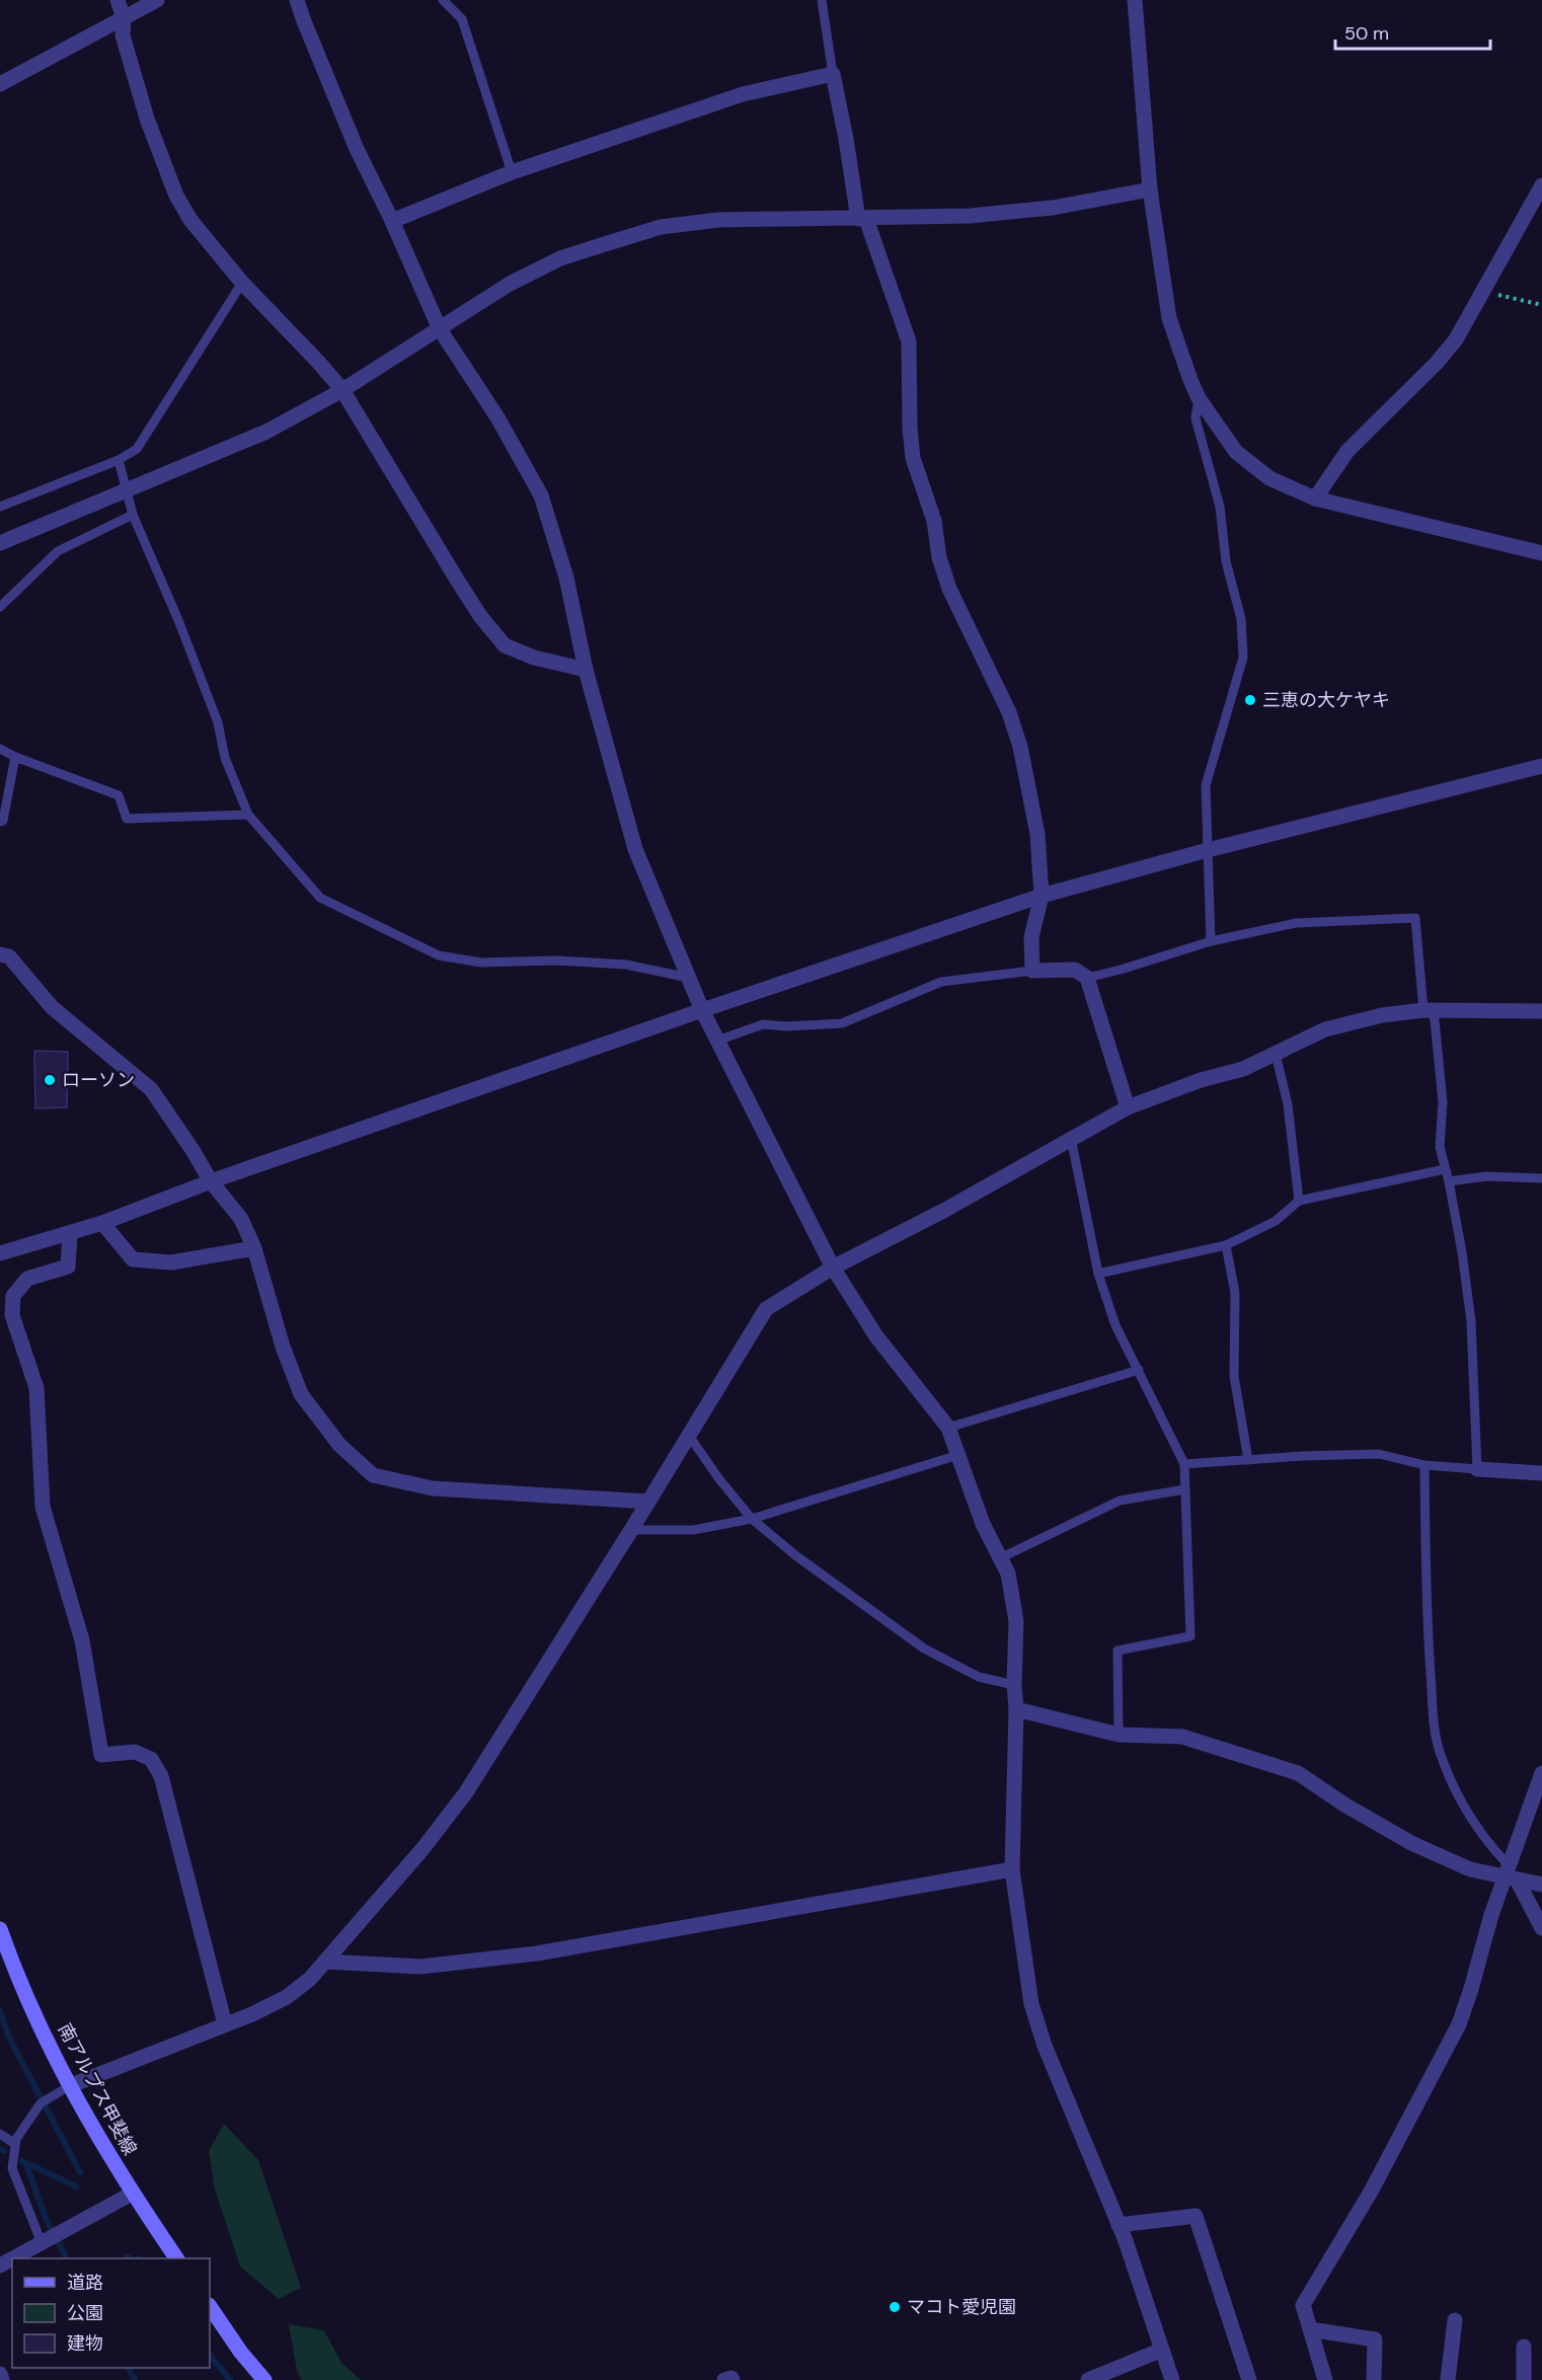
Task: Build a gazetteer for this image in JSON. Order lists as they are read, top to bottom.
{
  "streets": {
    "main road": ["南アルプス甲斐線"]
  },
  "places": ["三恵の大ケヤキ", "ローソン", "マコト愛児園"],
  "legend": ["道路", "公園", "建物"],
  "scale_bar": "50 m"
}
